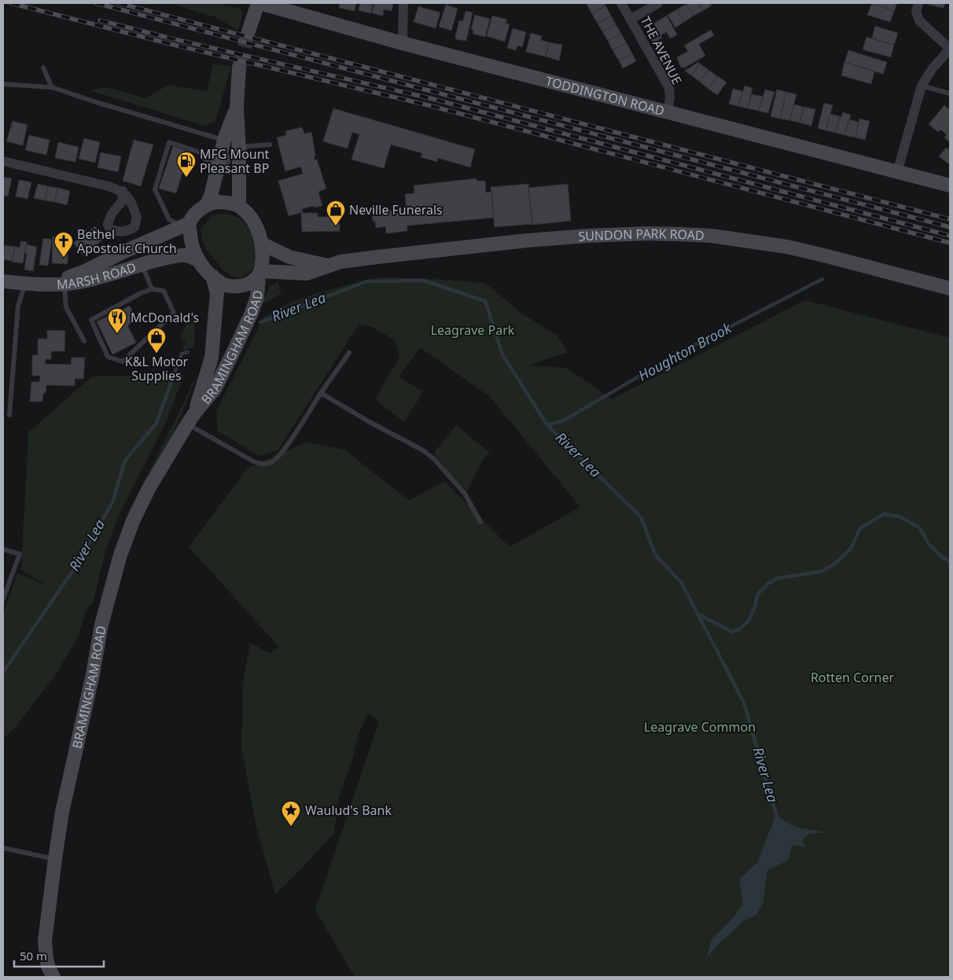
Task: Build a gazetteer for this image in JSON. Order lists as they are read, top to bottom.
{
  "streets": {
    "street": [
      "THE AVENUE",
      "TODDINGTON ROAD",
      "SUNDON PARK ROAD",
      "MARSH ROAD",
      "BRAMINGHAM ROAD"
    ]
  },
  "crossings": [
    ["THE AVENUE", "TODDINGTON ROAD"],
    ["SUNDON PARK ROAD", "MARSH ROAD"],
    ["SUNDON PARK ROAD", "BRAMINGHAM ROAD"],
    ["MARSH ROAD", "BRAMINGHAM ROAD"]
  ],
  "water": ["River Lea", "Houghton Brook"],
  "parks": ["Leagrave Park", "Rotten Corner", "Leagrave Common"],
  "places": {
    "fuel station": ["MFG Mount Pleasant BP"],
    "shop": ["Neville Funerals", "K&L Motor Supplies"],
    "church": ["Bethel Apostolic Church"],
    "restaurant": ["McDonald's"],
    "place": ["Waulud's Bank"]
  },
  "scale_bar": "50 m"
}
